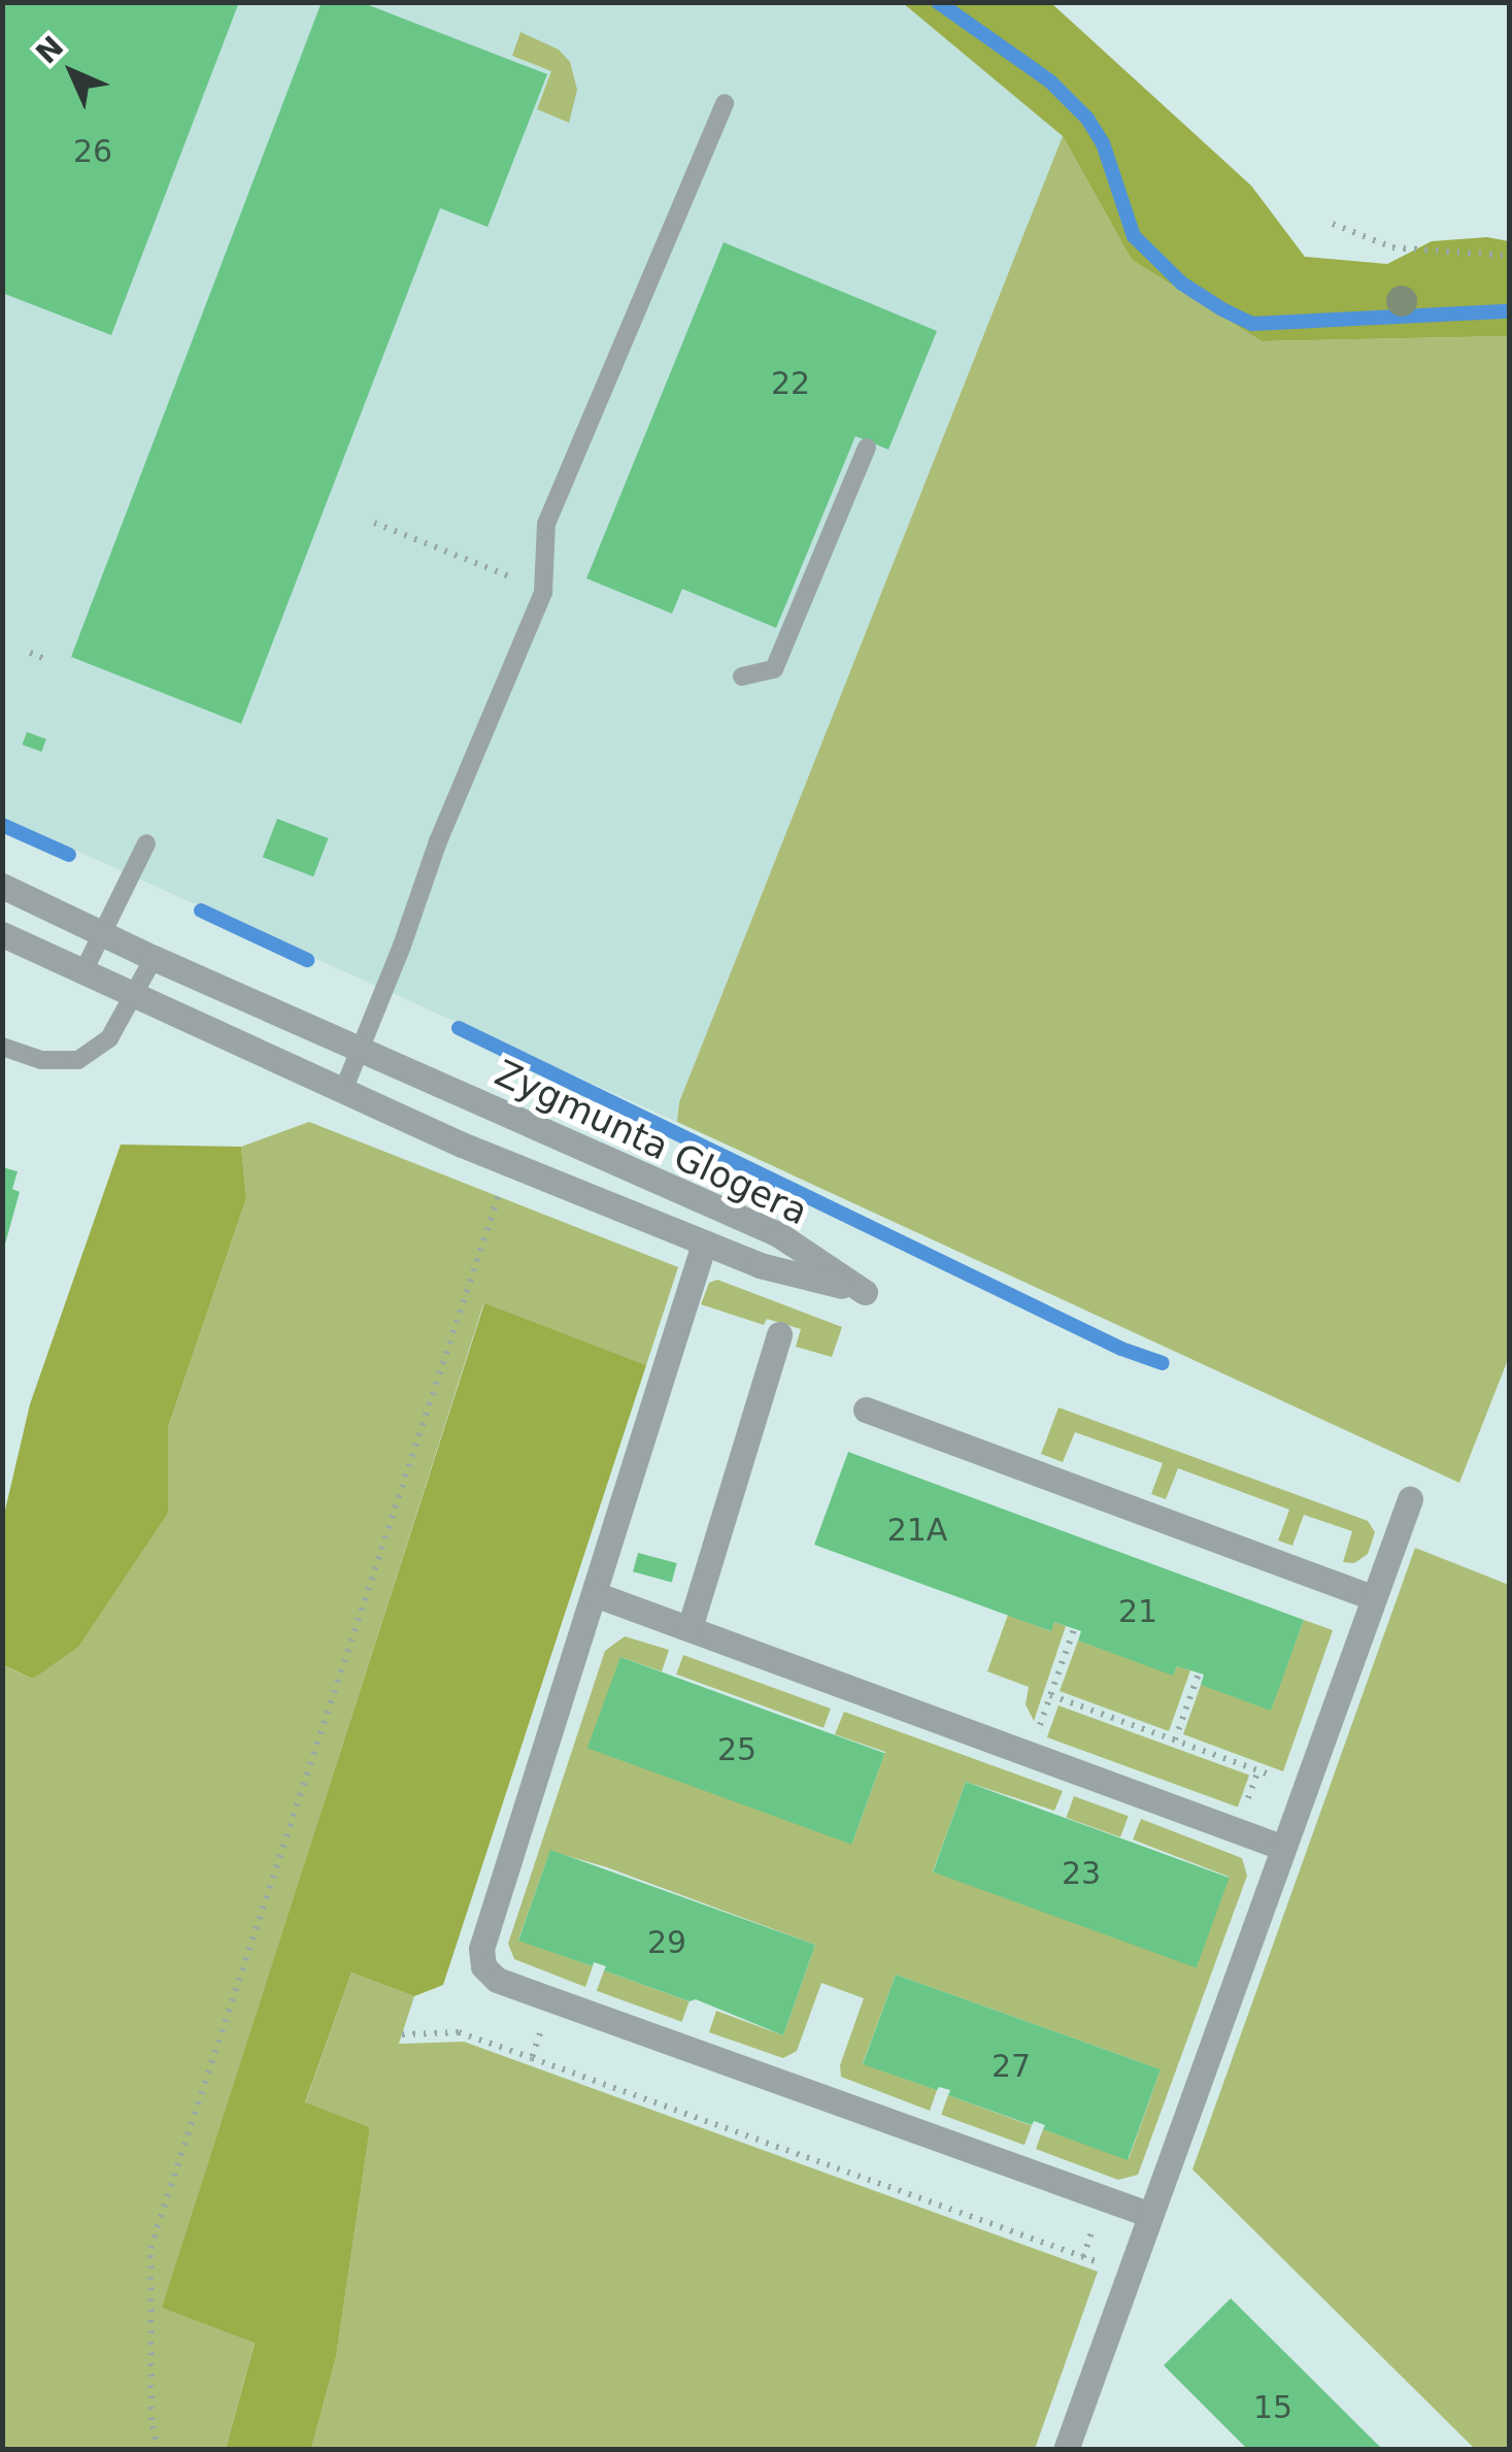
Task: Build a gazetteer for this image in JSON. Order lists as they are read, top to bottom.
{
  "streets": {
    "street": ["Zygmunta Glogera"]
  },
  "house_numbers": [
    "26",
    "22",
    "21A",
    "21",
    "25",
    "23",
    "29",
    "27",
    "15"
  ],
  "north": "top left"
}
